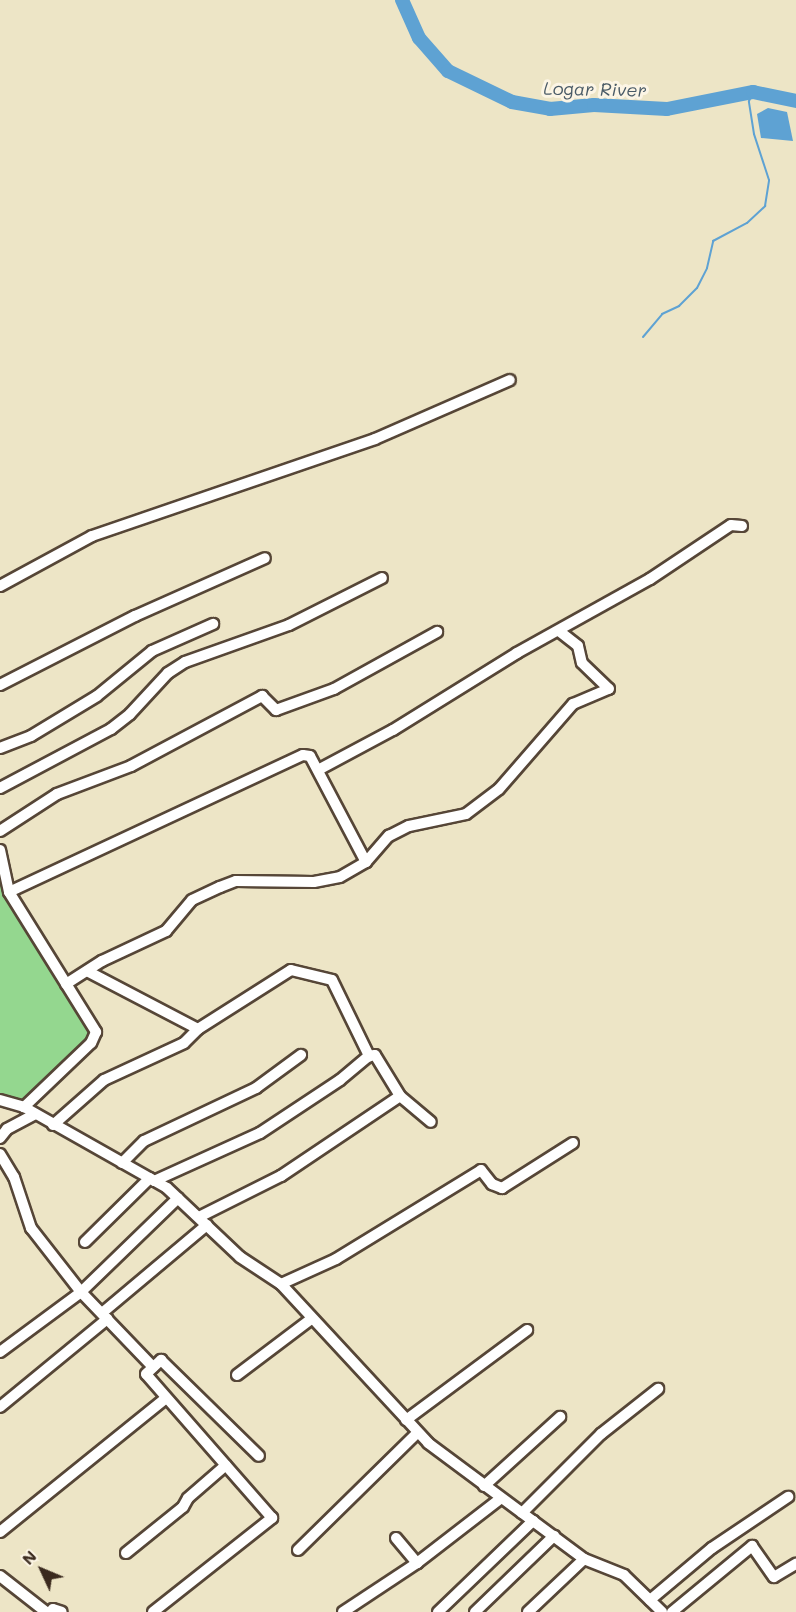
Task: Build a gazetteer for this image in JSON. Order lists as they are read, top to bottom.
{
  "water": ["Logar River"],
  "north": "top left"
}
